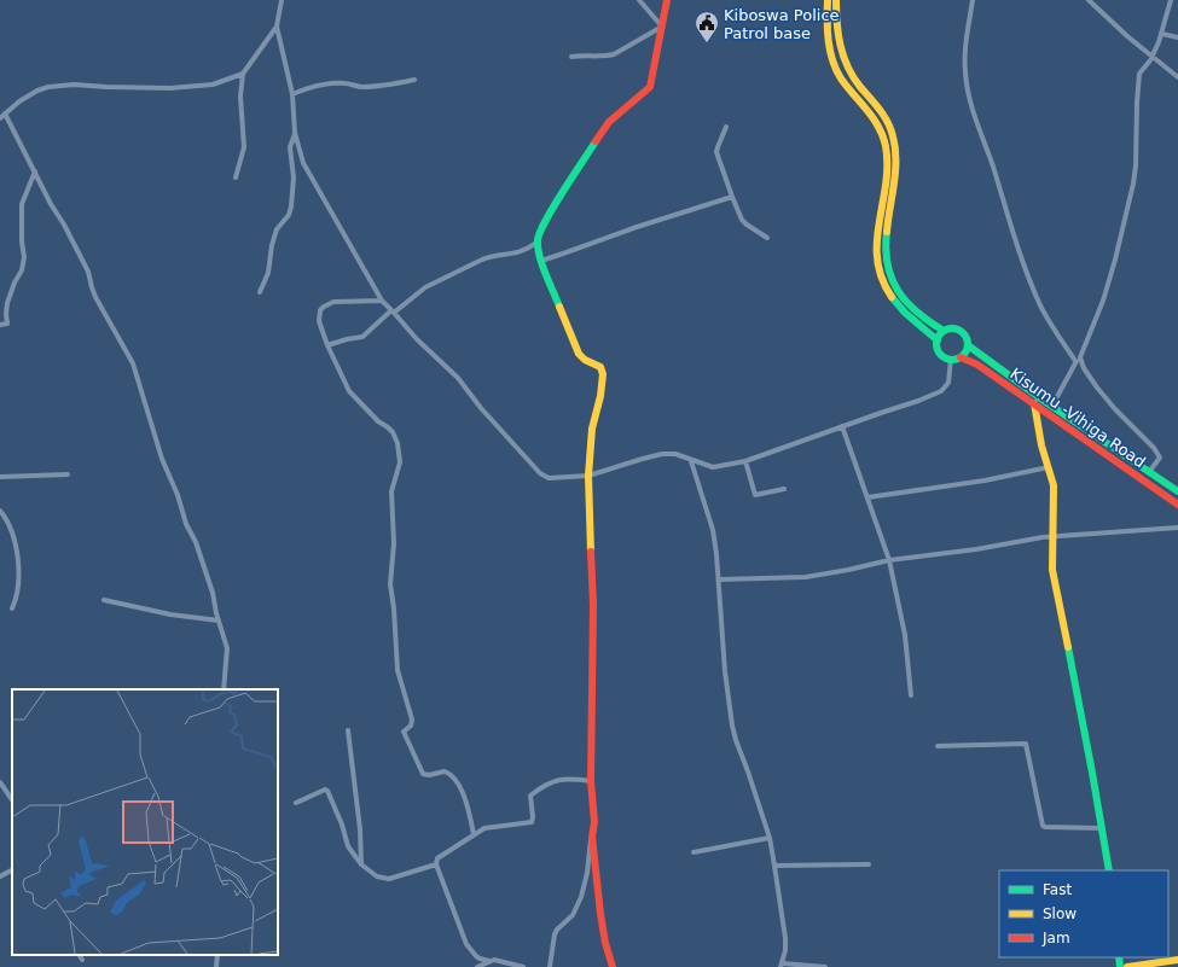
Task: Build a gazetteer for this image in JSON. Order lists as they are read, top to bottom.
{
  "streets": {
    "main road": ["Kisumu -Vihiga Road"]
  },
  "places": {
    "public building": ["Kiboswa Police Patrol base"]
  },
  "legend": ["Fast", "Slow", "Jam"]
}
